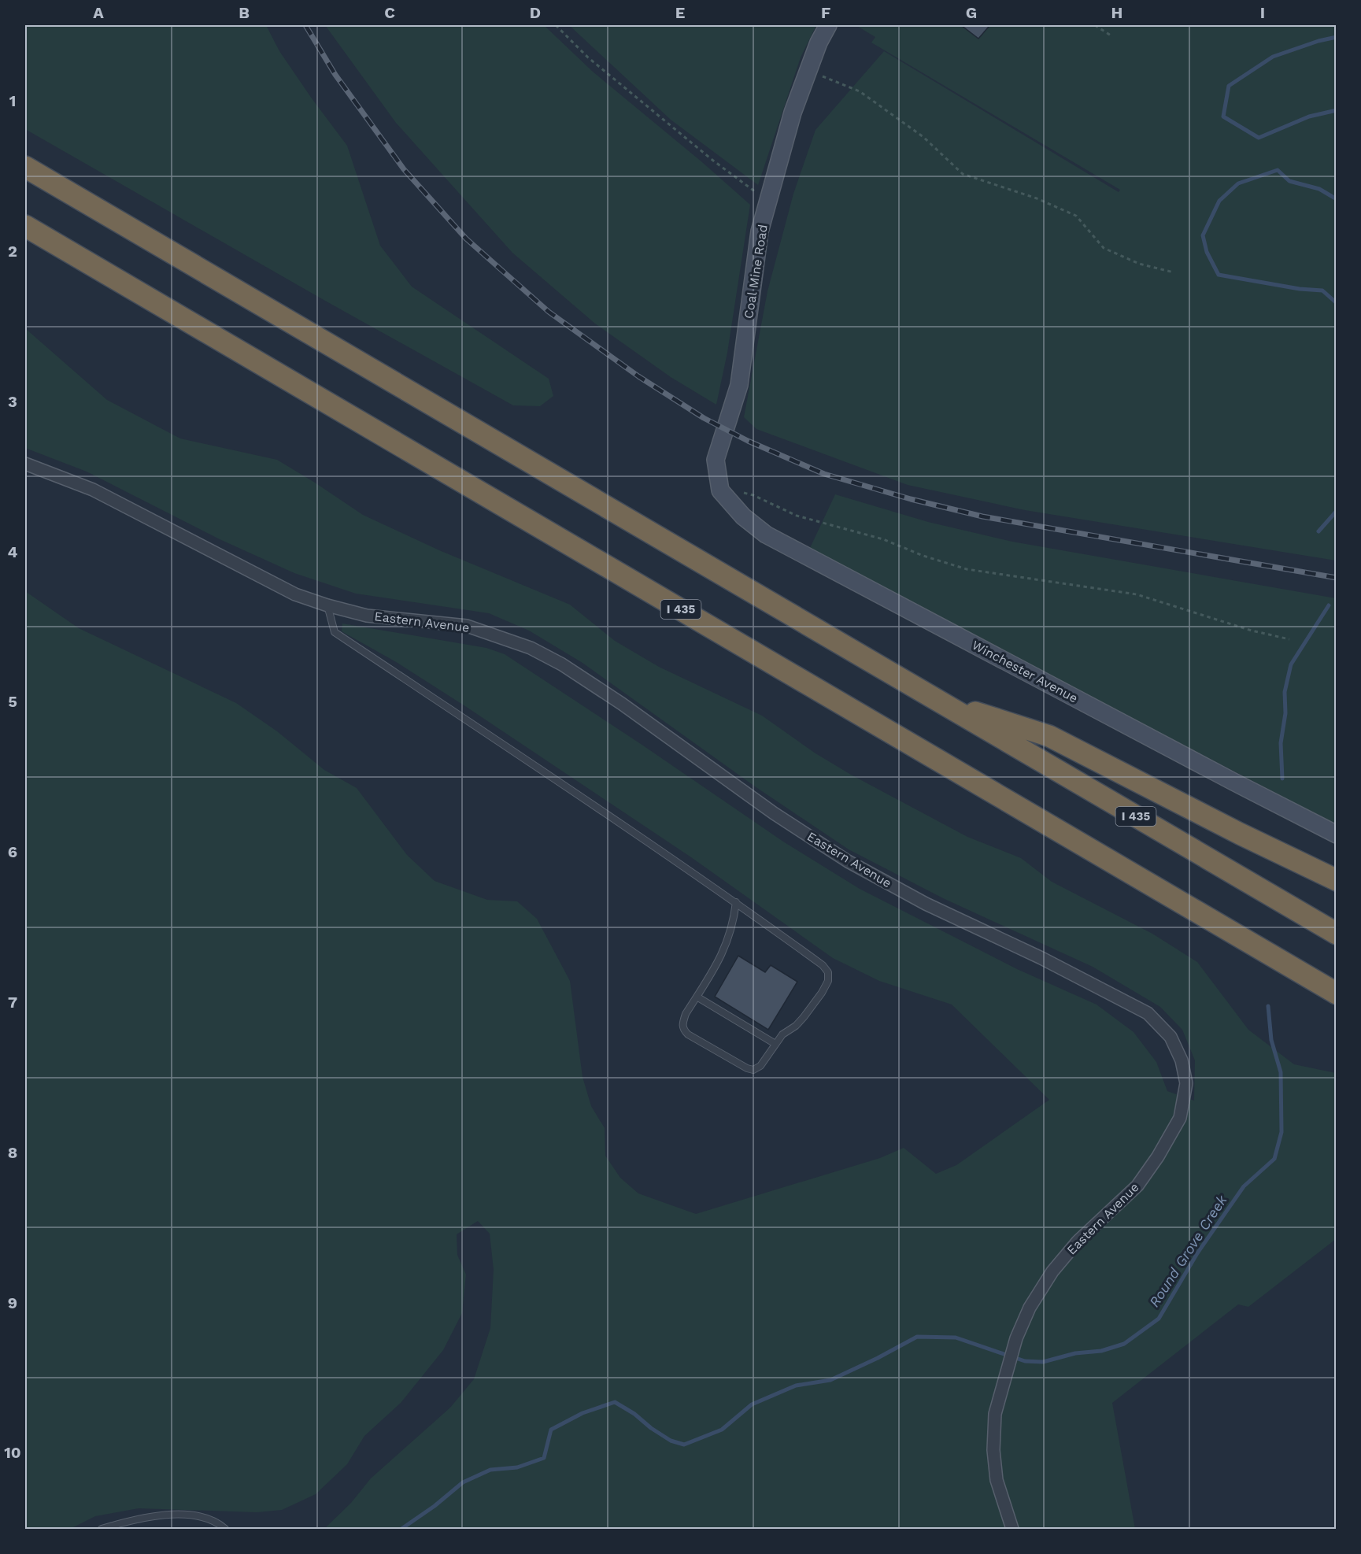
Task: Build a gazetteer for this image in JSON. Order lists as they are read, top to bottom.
{
  "streets": {
    "highway": ["I 435"],
    "street": ["Coal Mine Road", "Eastern Avenue", "Winchester Avenue"]
  },
  "crossings": [
    ["Coal Mine Road", "Winchester Avenue"]
  ],
  "water": ["Round Grove Creek"],
  "grid": {
    "columns": [
      "A",
      "B",
      "C",
      "D",
      "E",
      "F",
      "G",
      "H",
      "I"
    ],
    "rows": [
      "1",
      "2",
      "3",
      "4",
      "5",
      "6",
      "7",
      "8",
      "9",
      "10"
    ]
  }
}
